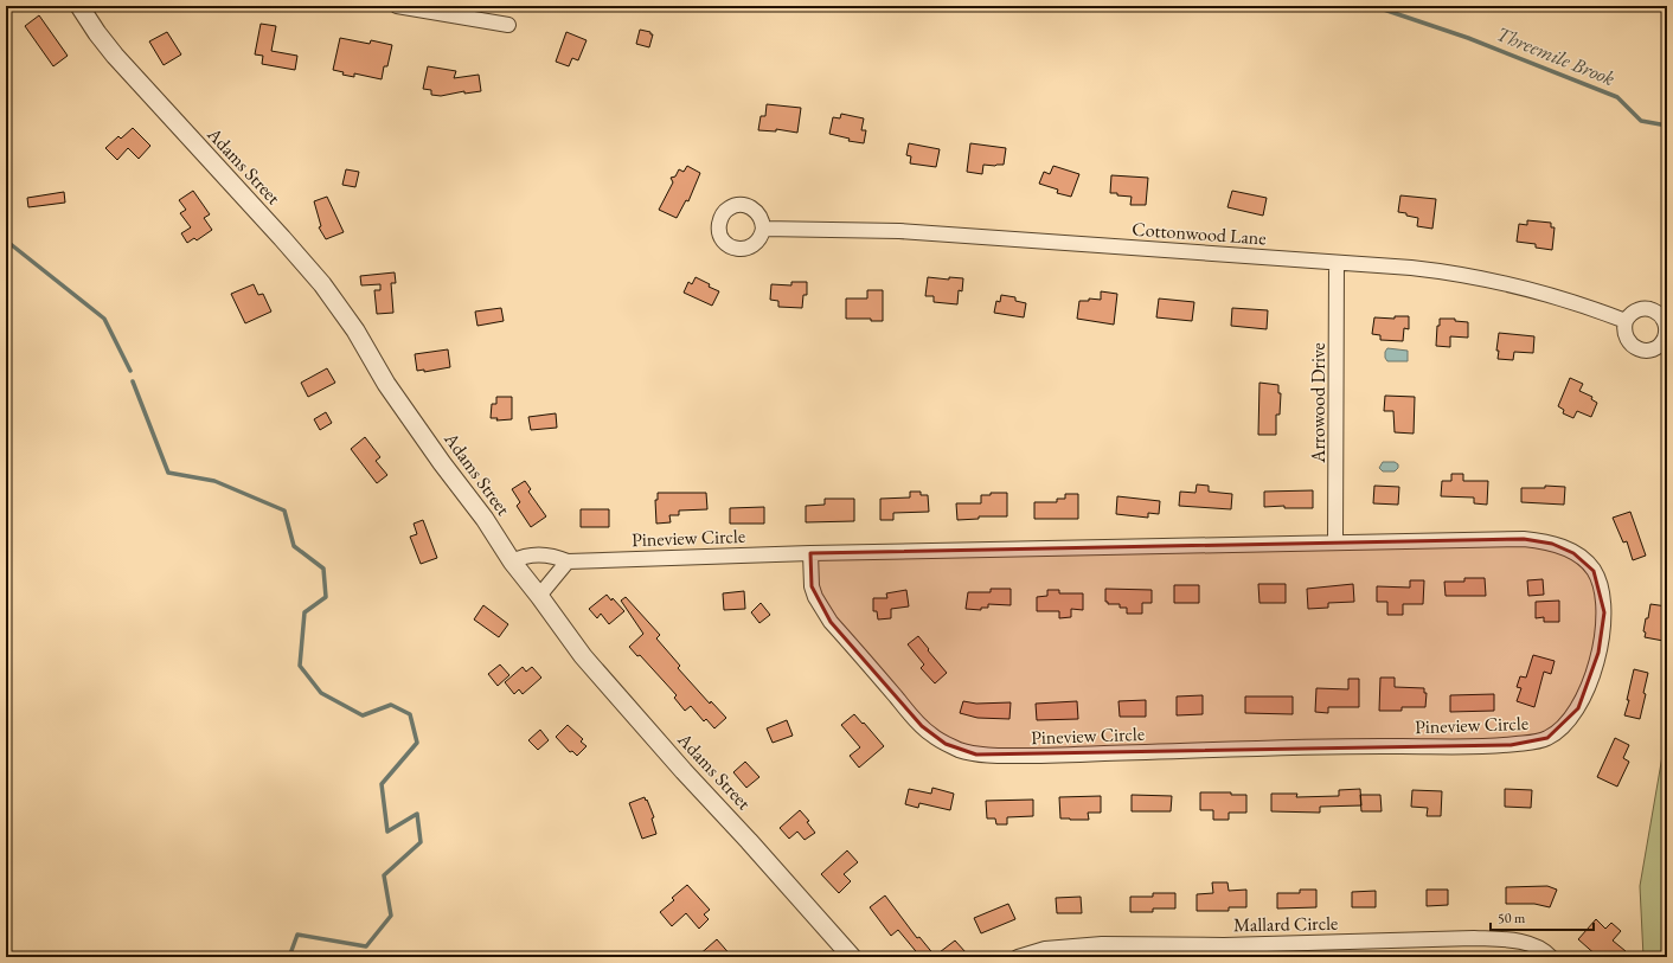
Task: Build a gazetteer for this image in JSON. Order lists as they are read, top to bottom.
{
  "streets": {
    "street": [
      "Adams Street",
      "Cottonwood Lane",
      "Arrowood Drive",
      "Pineview Circle",
      "Mallard Circle"
    ]
  },
  "crossings": [
    ["Adams Street", "Pineview Circle"],
    ["Cottonwood Lane", "Arrowood Drive"],
    ["Arrowood Drive", "Pineview Circle"]
  ],
  "water": ["Threemile Brook"],
  "scale_bar": "50 m"
}
